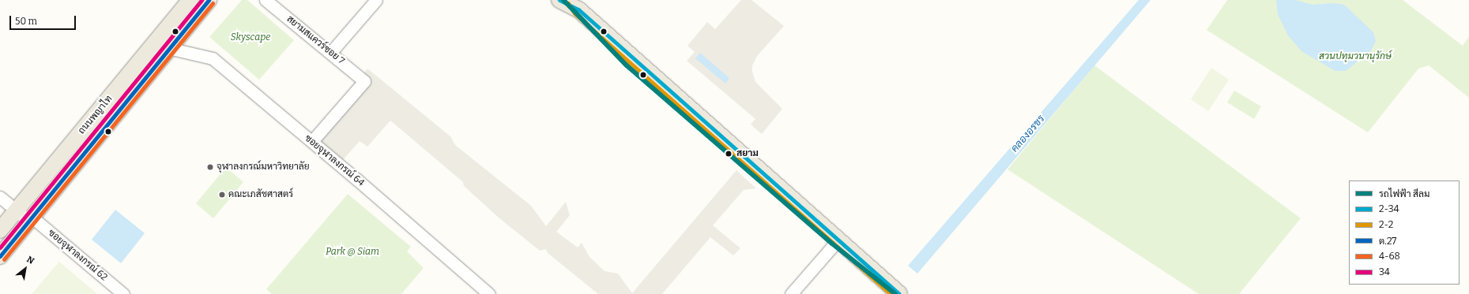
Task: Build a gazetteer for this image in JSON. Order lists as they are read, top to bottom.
{
  "streets": {
    "main road": ["ถนนพญาไท"],
    "street": ["สยามสแควร์ซอย 7", "ซอยจุฬาลงกรณ์ 64", "ซอยจุฬาลงกรณ์ 62"]
  },
  "crossings": [
    ["สยามสแควร์ซอย 7", "ซอยจุฬาลงกรณ์ 64"],
    ["ถนนพญาไท", "ซอยจุฬาลงกรณ์ 64"],
    ["ถนนพญาไท", "ซอยจุฬาลงกรณ์ 62"]
  ],
  "water": ["คลองอรชร"],
  "parks": ["Skyscape", "สวนปทุมวนานุรักษ์", "Park @ Siam"],
  "places": ["สยาม", "จุฬาลงกรณ์มหาวิทยาลัย", "คณะเภสัชศาสตร์"],
  "lines": [
    "metro line สีลม",
    "transit line 2-34",
    "transit line ต.27",
    "transit line 34",
    "transit line 2-2",
    "transit line 4-68"
  ],
  "legend": [
    "รถไฟฟ้า สีลม",
    "2-34",
    "2-2",
    "ต.27",
    "4-68",
    "34"
  ],
  "scale_bar": "50 m",
  "north": "top right"
}
